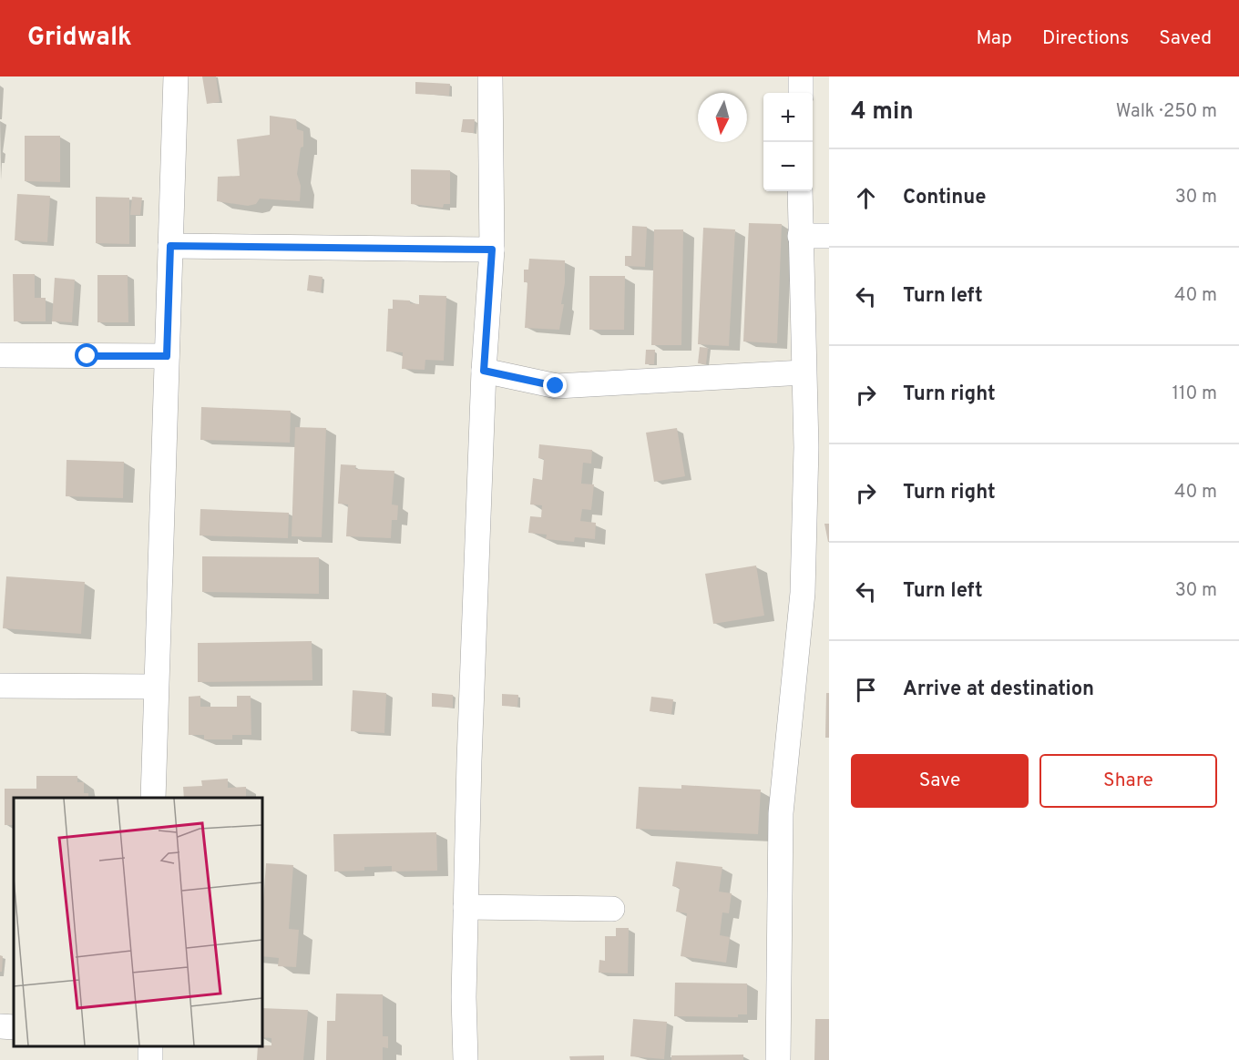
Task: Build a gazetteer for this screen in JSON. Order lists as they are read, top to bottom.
{
  "north": "bottom",
  "page": {
    "header": "Gridwalk",
    "nav": ["Map", "Directions", "Saved"],
    "heading": ["4 min", "Walk · 250 m"],
    "map_buttons": ["+", "−"],
    "list": [
      ["Continue", "30 m"],
      ["Turn left", "40 m"],
      ["Turn right", "110 m"],
      ["Turn right", "40 m"],
      ["Turn left", "30 m"],
      "Arrive at destination"
    ],
    "buttons": ["Save", "Share"]
  }
}
